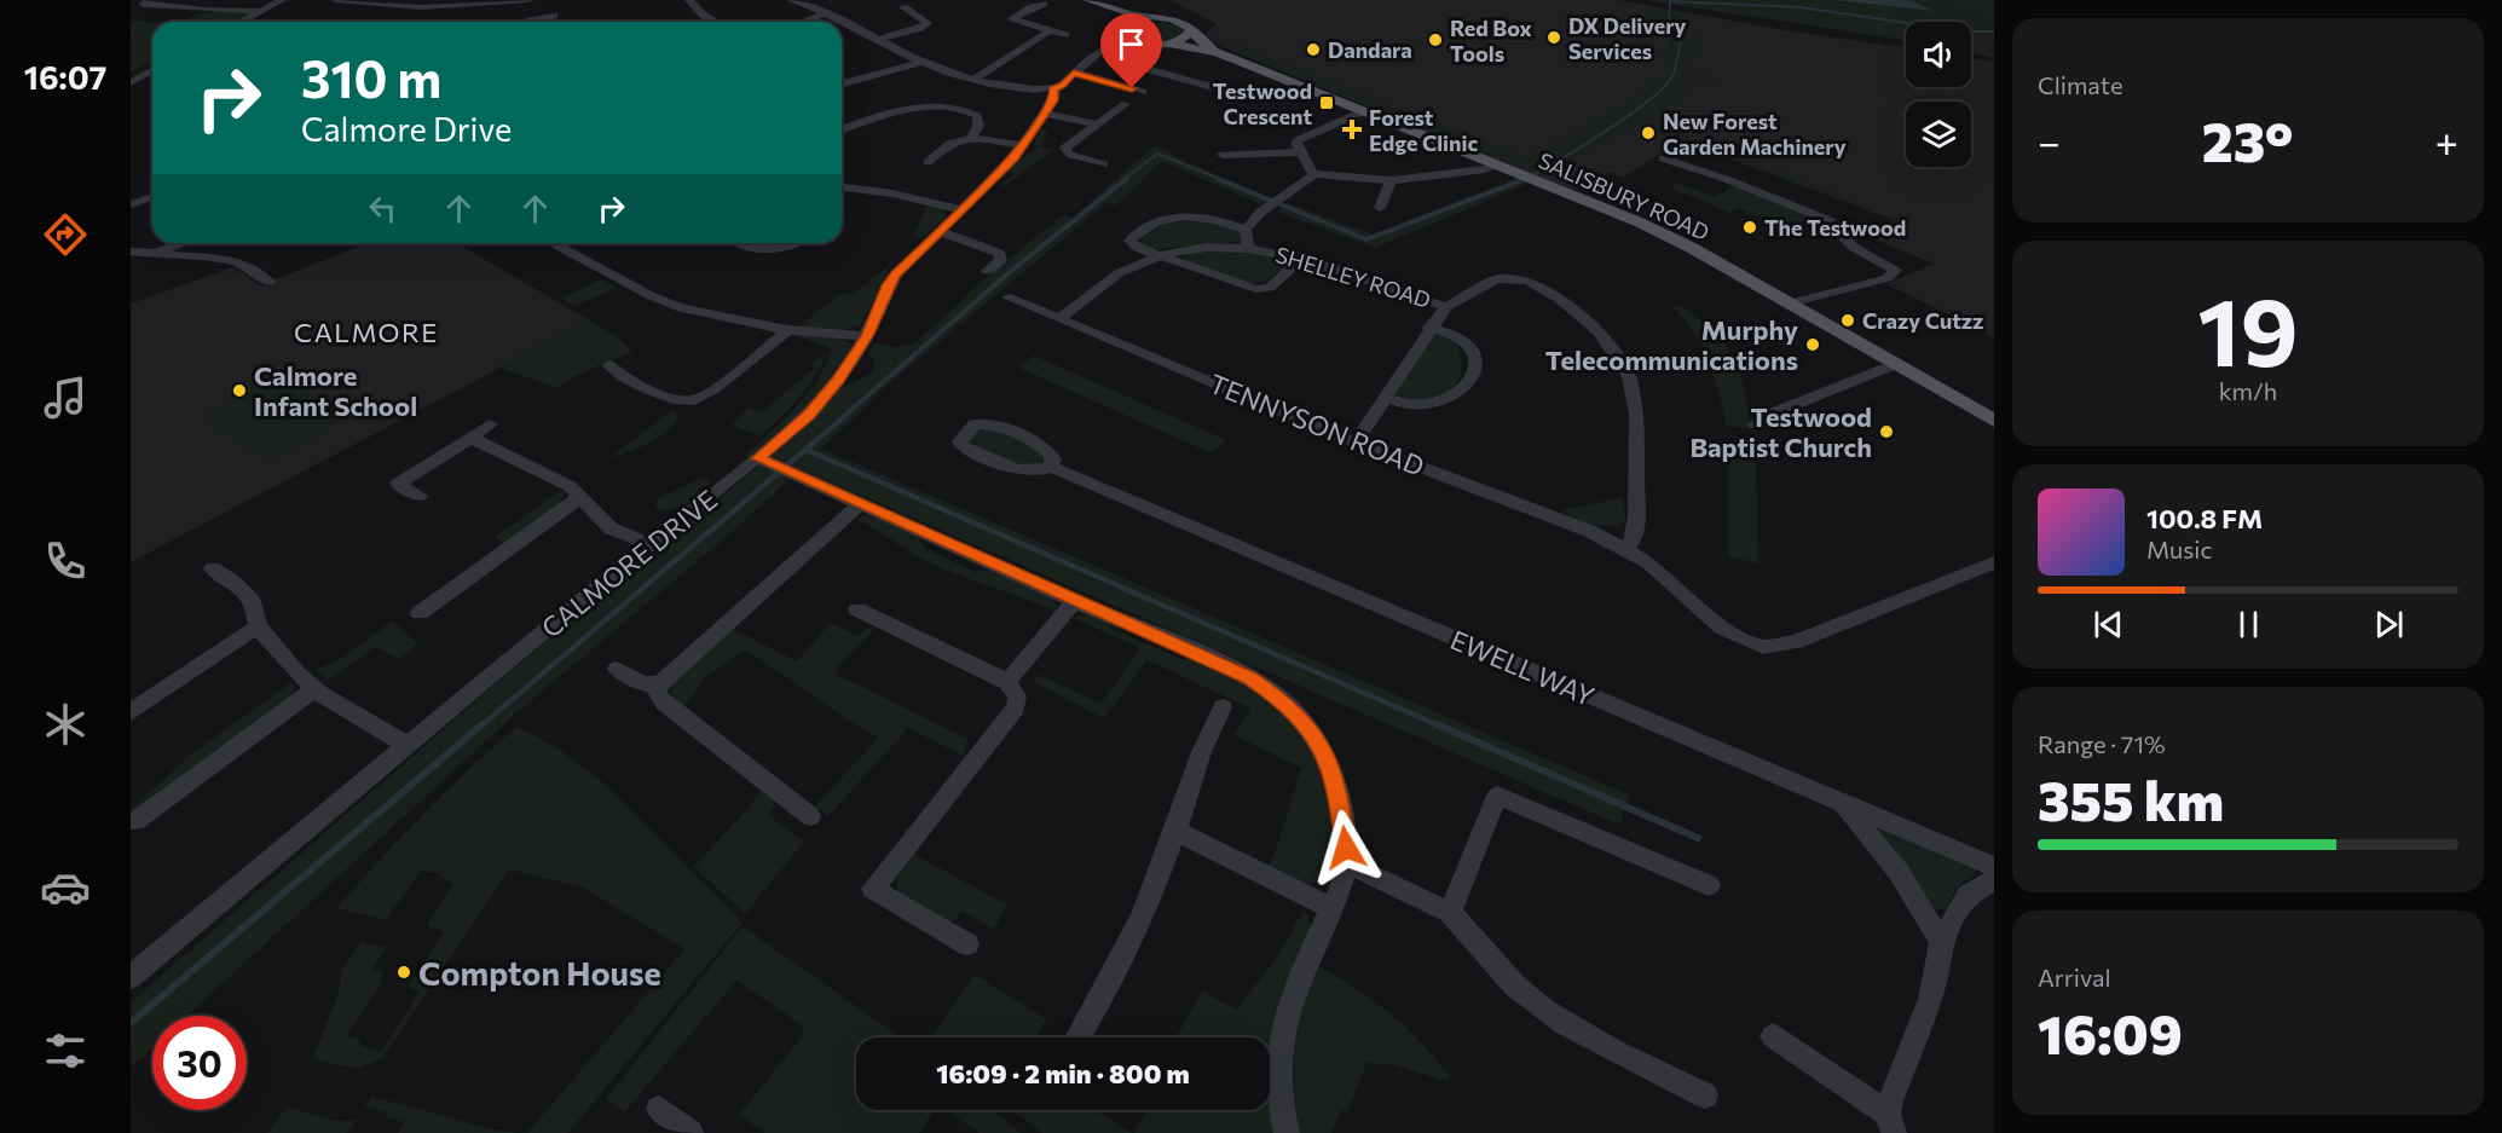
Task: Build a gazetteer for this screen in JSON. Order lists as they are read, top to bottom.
{
  "streets": {
    "main road": ["SALISBURY ROAD"],
    "street": [
      "SHELLEY ROAD",
      "TENNYSON ROAD",
      "CALMORE DRIVE",
      "EWELL WAY"
    ]
  },
  "crossings": [
    ["SHELLEY ROAD", "TENNYSON ROAD"]
  ],
  "districts": ["CALMORE"],
  "places": {
    "other": [
      "DX Delivery Services",
      "Red Box Tools",
      "Dandara",
      "New Forest Garden Machinery",
      "The Testwood",
      "Crazy Cutzz",
      "Murphy Telecommunications",
      "Calmore Infant School",
      "Testwood Baptist Church",
      "Compton House"
    ],
    "transit": ["Testwood Crescent"],
    "health": ["Forest Edge Clinic"]
  },
  "page": {
    "tabs": "16:07",
    "tile": [
      "Climate",
      ["19", "km/h"],
      ["Range · 71%", "355 km"],
      ["Arrival", "16:09"]
    ],
    "turn": ["310 m", "Calmore Drive"],
    "heat": ["−", "23°", "+"],
    "song": ["100.8 FM", "Music"],
    "limit": "30",
    "trip": "16:09 · 2 min · 800 m"
  }
}
